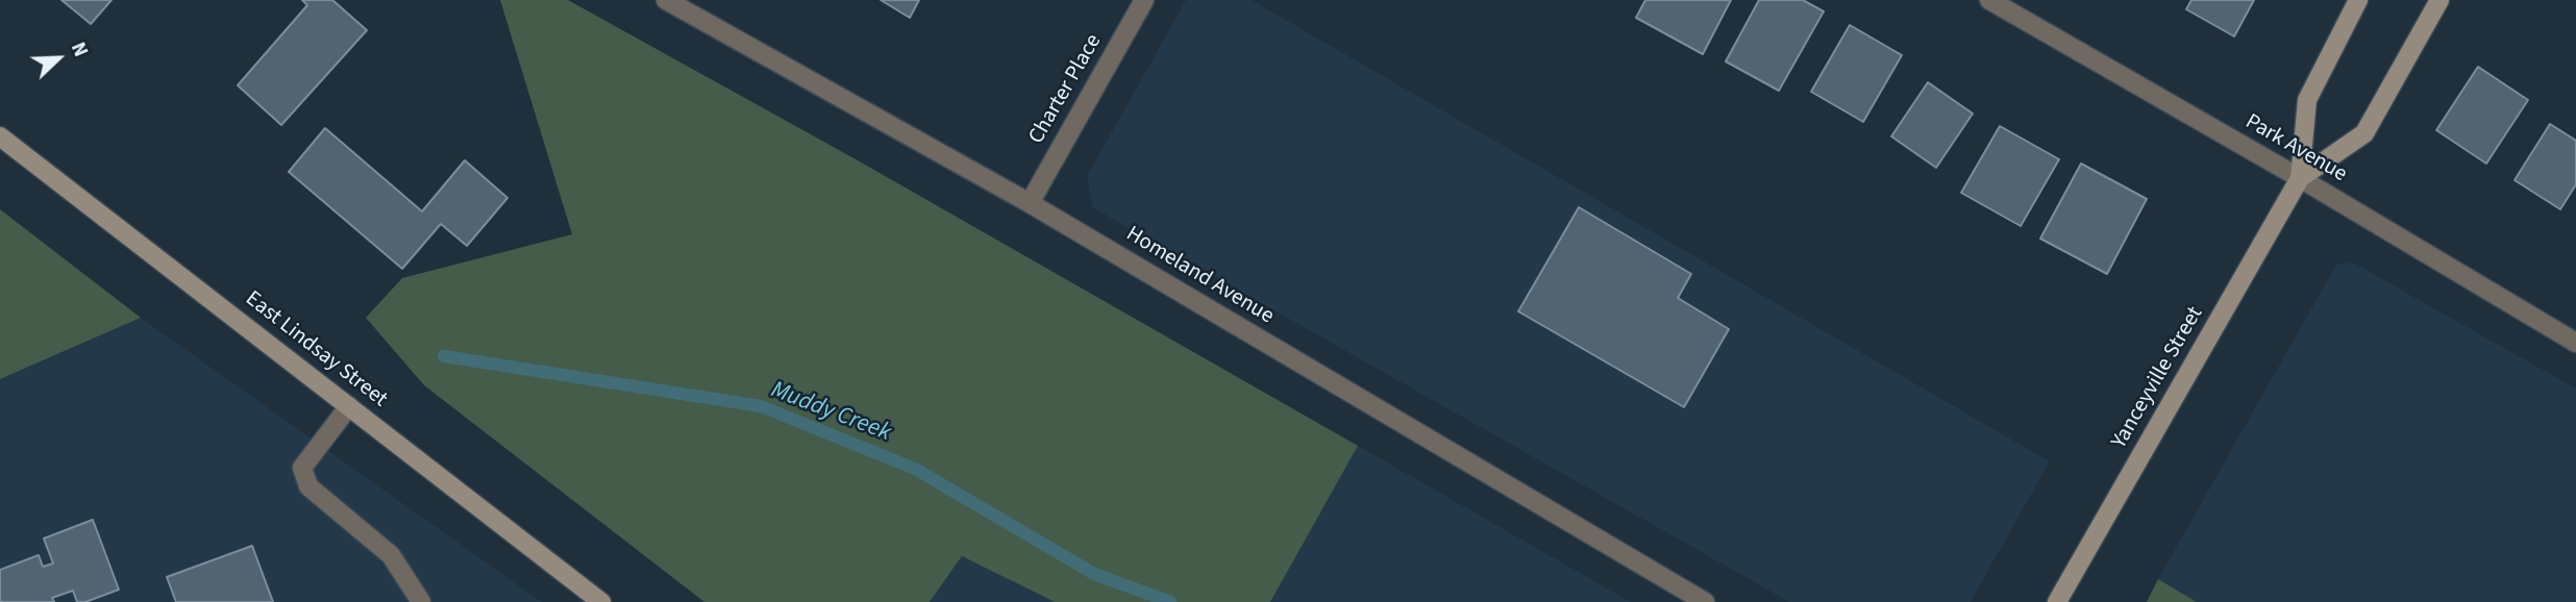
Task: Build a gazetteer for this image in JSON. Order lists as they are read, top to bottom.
{
  "streets": {
    "street": [
      "Charter Place",
      "Park Avenue",
      "Homeland Avenue",
      "East Lindsay Street",
      "Yanceyville Street"
    ]
  },
  "crossings": [
    ["Charter Place", "Homeland Avenue"],
    ["Park Avenue", "Yanceyville Street"]
  ],
  "water": ["Muddy Creek"],
  "north": "top right"
}
